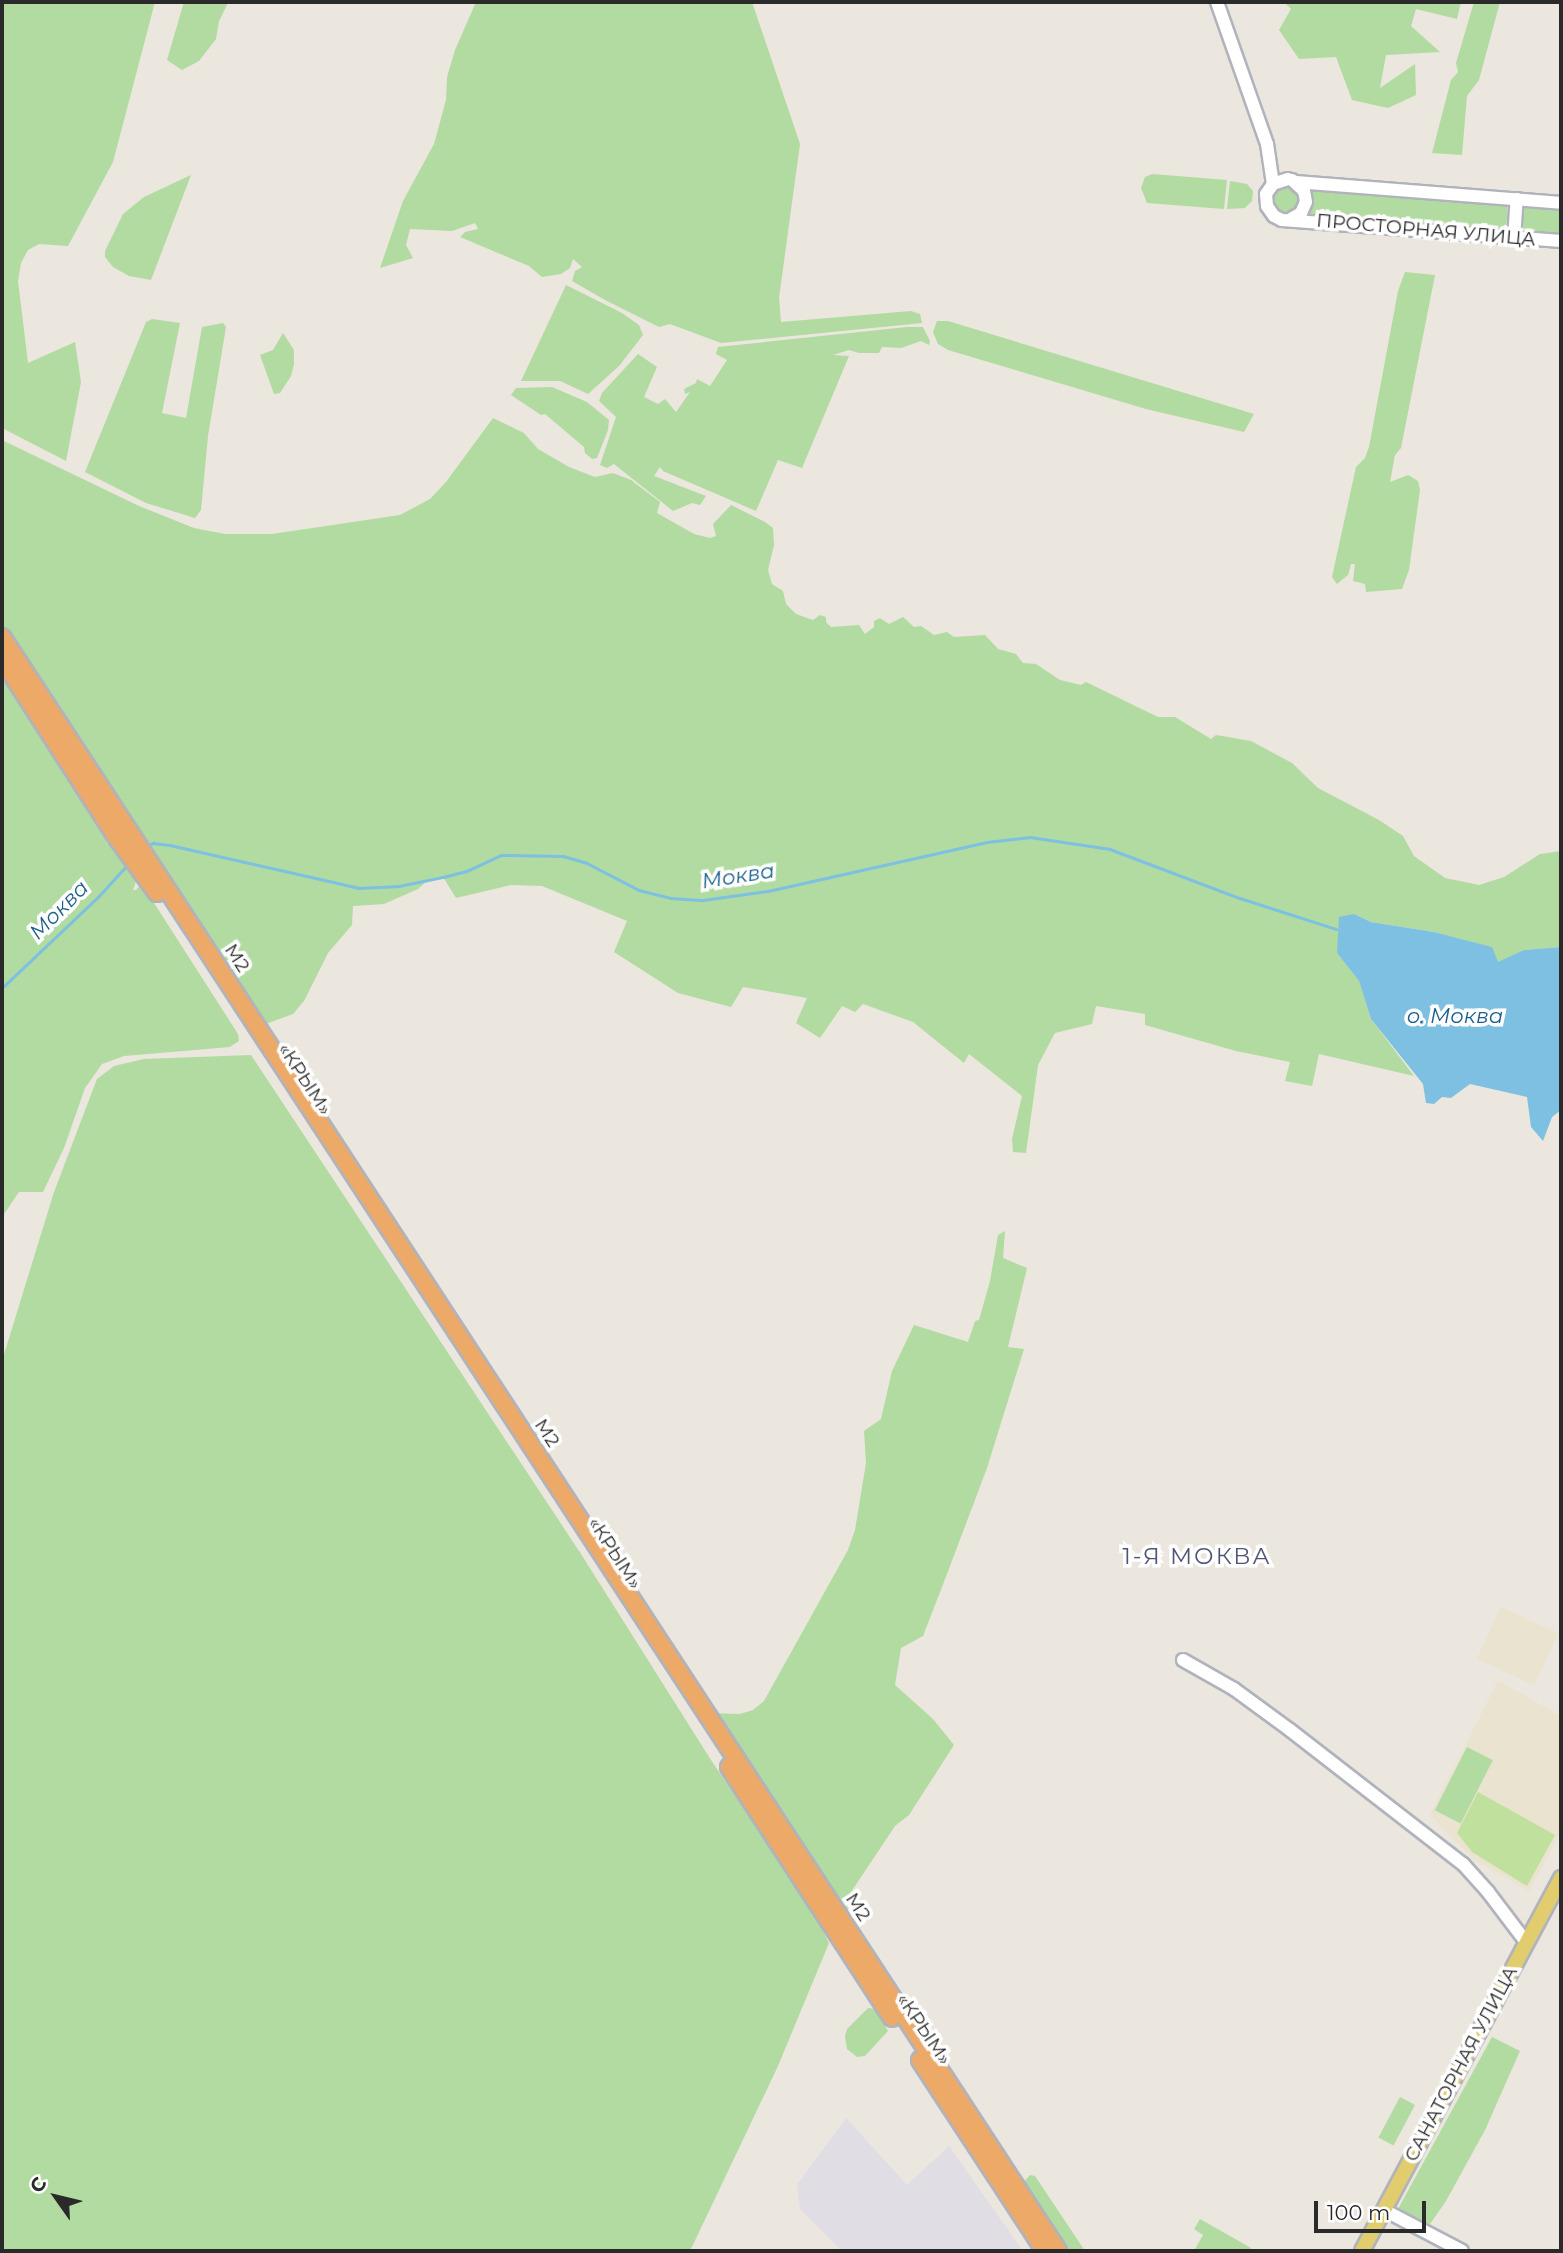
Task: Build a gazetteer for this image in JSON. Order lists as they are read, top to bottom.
{
  "streets": {
    "highway": ["М2", "«КРЫМ»"],
    "main road": ["ПРОСТОРНАЯ УЛИЦА", "САНАТОРНАЯ УЛИЦА"]
  },
  "districts": ["1-Я МОКВА"],
  "water": ["Моква", "о. Моква"],
  "scale_bar": "100 m",
  "north": "top left"
}
